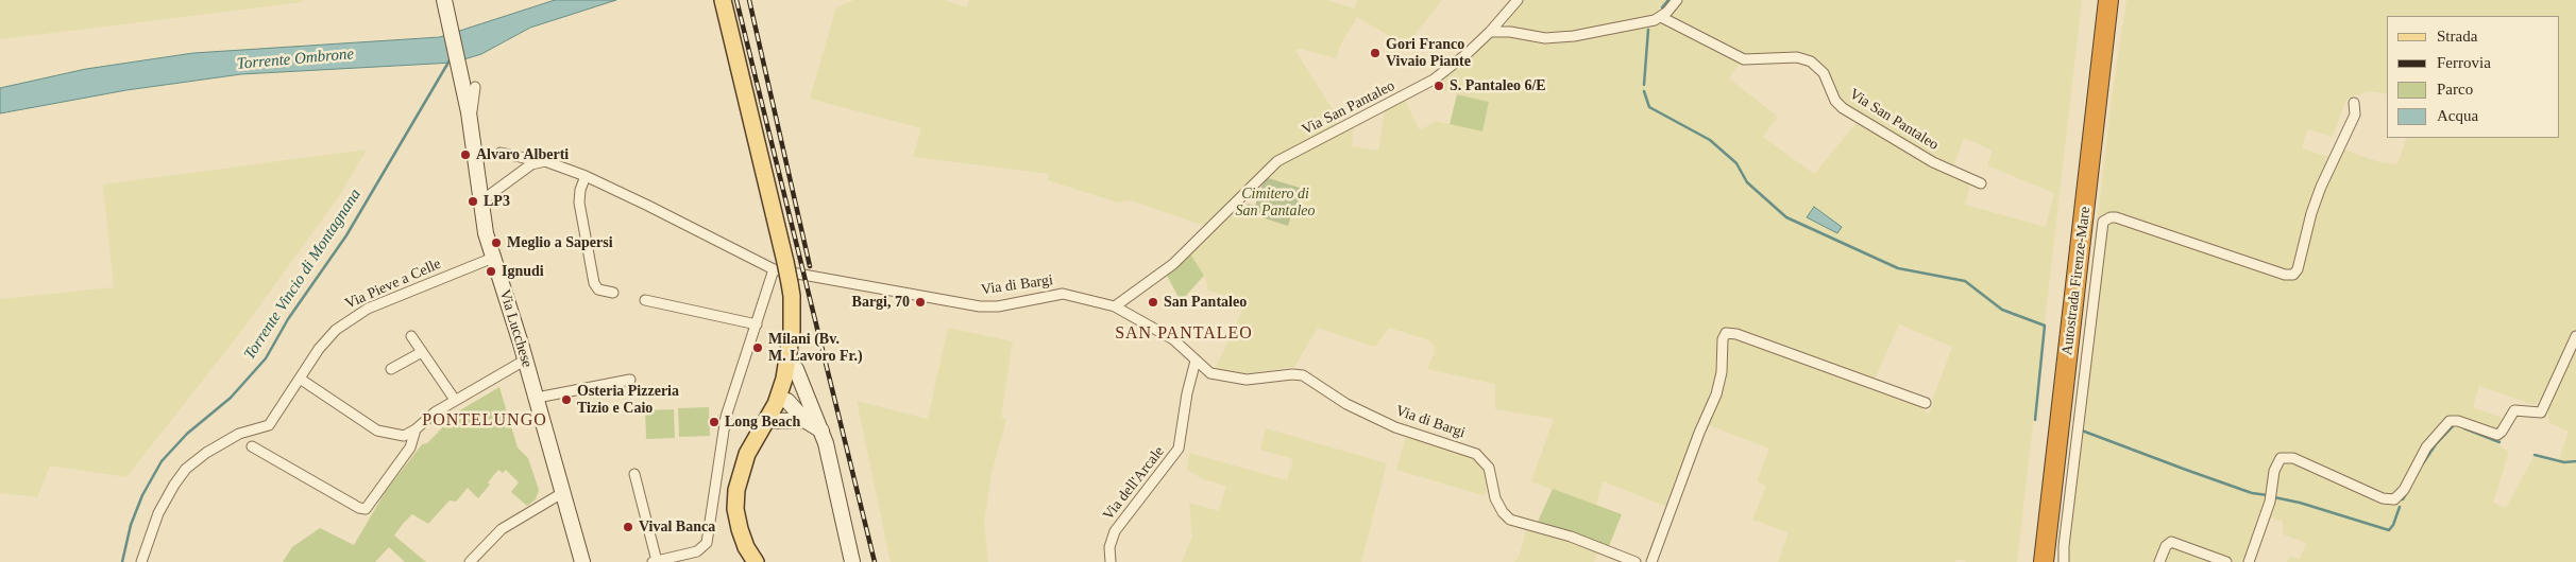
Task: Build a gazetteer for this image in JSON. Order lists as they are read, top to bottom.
{
  "streets": {
    "highway": ["Autostrada Firenze-Mare"],
    "street": [
      "Via San Pantaleo",
      "Via Pieve a Celle",
      "Via di Bargi",
      "Via Lucchese",
      "Via dell'Arcale"
    ]
  },
  "crossings": [
    ["Via San Pantaleo", "Via di Bargi"],
    ["Via Pieve a Celle", "Via Lucchese"],
    ["Via di Bargi", "Via dell'Arcale"]
  ],
  "districts": ["SAN PANTALEO", "PONTELUNGO"],
  "water": ["Torrente Ombrone", "Torrente Vincio di Montagnana"],
  "parks": ["Cimitero di San Pantaleo"],
  "places": [
    "Gori Franco Vivaio Piante",
    "S. Pantaleo 6/E",
    "Alvaro Alberti",
    "LP3",
    "Meglio a Sapersi",
    "Ignudi",
    "Bargi, 70",
    "San Pantaleo",
    "Milani (Bv. M. Lavoro Fr.)",
    "Osteria Pizzeria Tizio e Caio",
    "Long Beach",
    "Vival Banca"
  ],
  "legend": [
    "Strada",
    "Ferrovia",
    "Parco",
    "Acqua"
  ]
}
